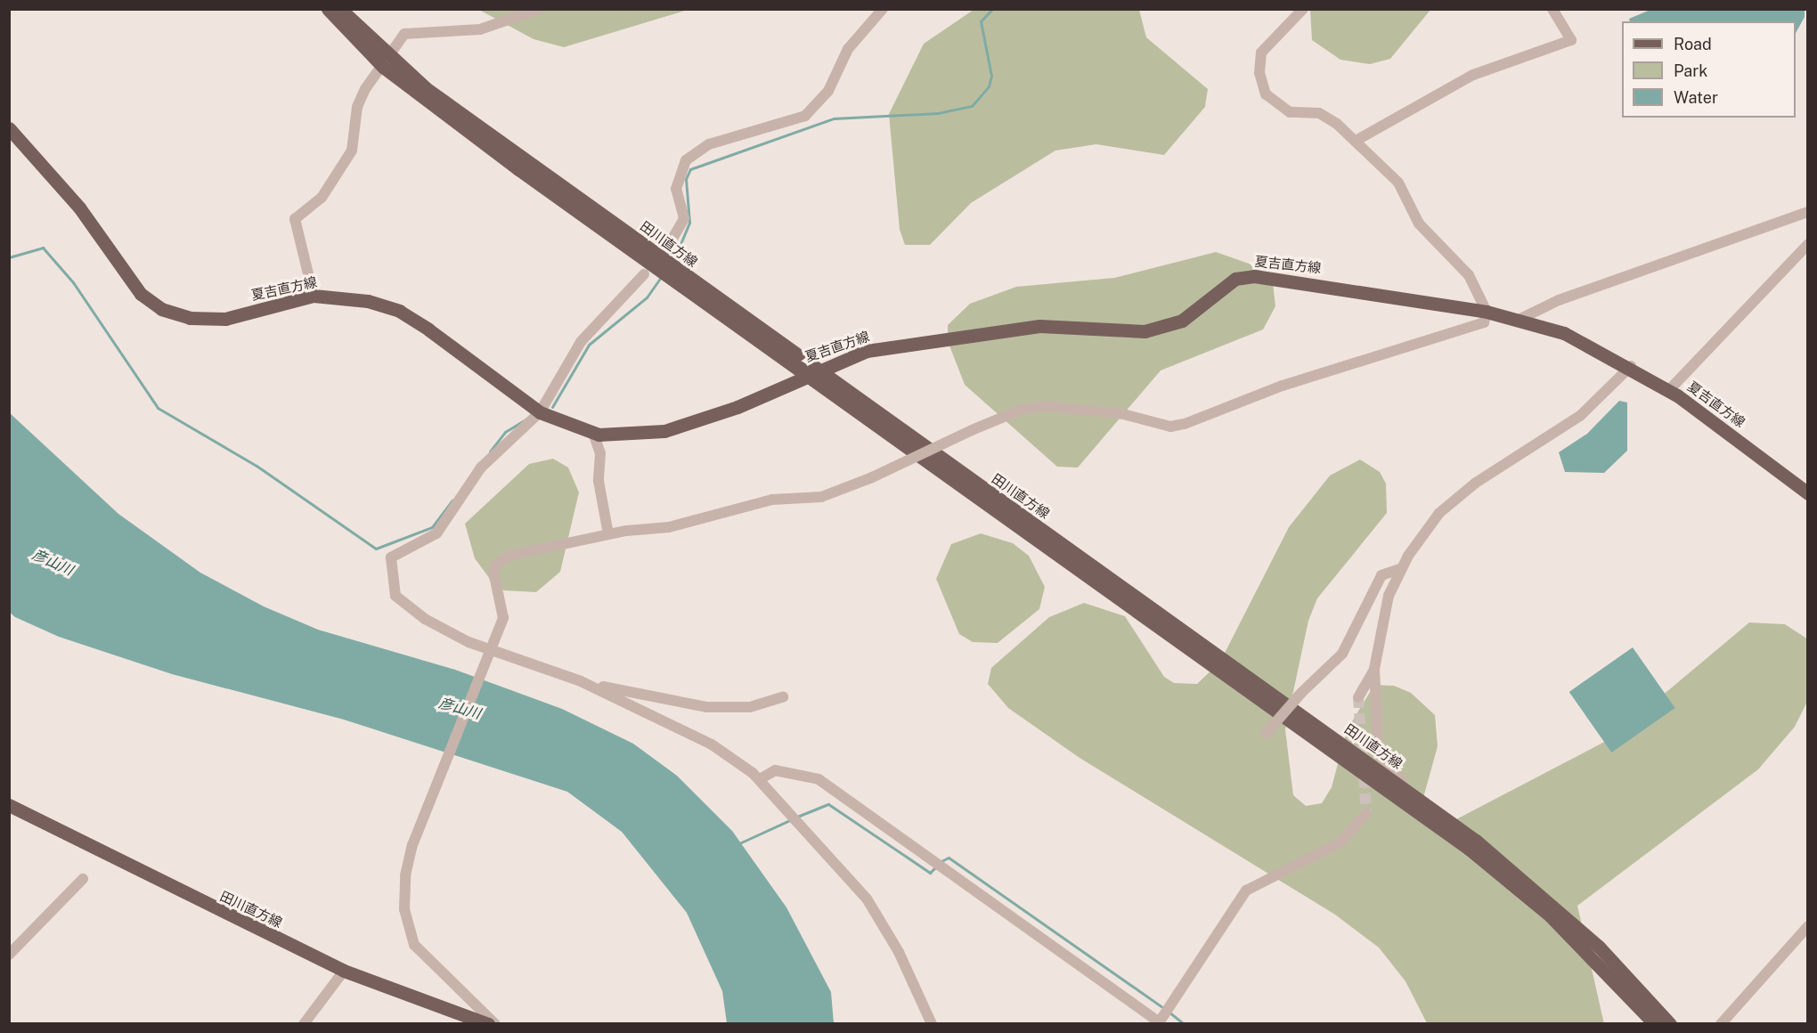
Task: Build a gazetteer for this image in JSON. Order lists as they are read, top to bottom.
{
  "streets": {
    "main road": ["田川直方線", "夏吉直方線"]
  },
  "crossings": [
    ["田川直方線", "夏吉直方線"]
  ],
  "water": ["彦山川"],
  "legend": ["Road", "Park", "Water"]
}
